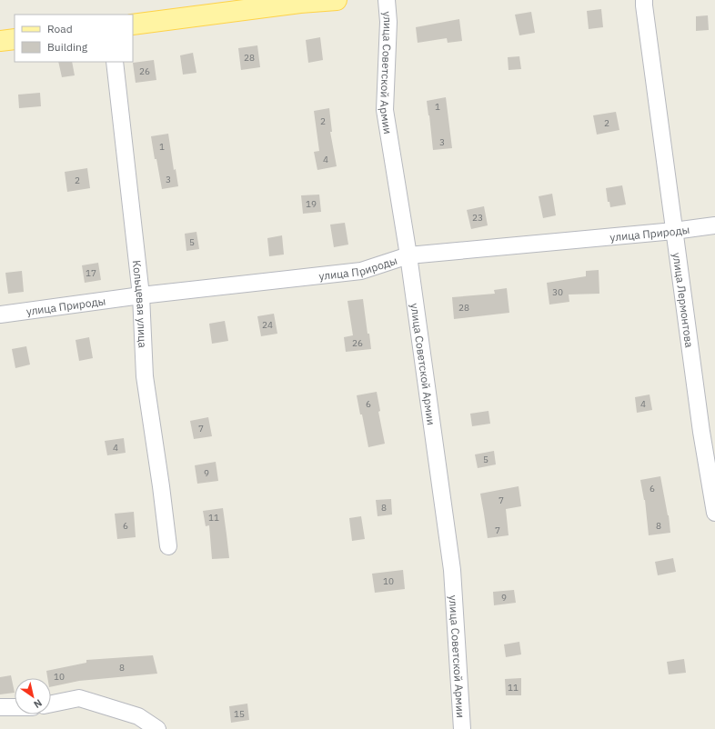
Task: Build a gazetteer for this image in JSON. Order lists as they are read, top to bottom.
{
  "streets": {
    "street": [
      "улица Советской Армии",
      "улица Природы",
      "улица Лермонтова",
      "Кольцевая улица"
    ]
  },
  "crossings": [
    ["улица Советской Армии", "улица Природы"],
    ["улица Природы", "улица Лермонтова"],
    ["улица Природы", "Кольцевая улица"]
  ],
  "house_numbers": [
    "28",
    "26",
    "1",
    "2",
    "2",
    "3",
    "1",
    "4",
    "3",
    "2",
    "19",
    "23",
    "5",
    "17",
    "30",
    "28",
    "24",
    "26",
    "6",
    "4",
    "7",
    "4",
    "5",
    "9",
    "6",
    "7",
    "8",
    "11",
    "6",
    "8",
    "7",
    "10",
    "9",
    "8",
    "10",
    "11",
    "15"
  ],
  "legend": ["Road", "Building"],
  "north": "bottom right"
}
